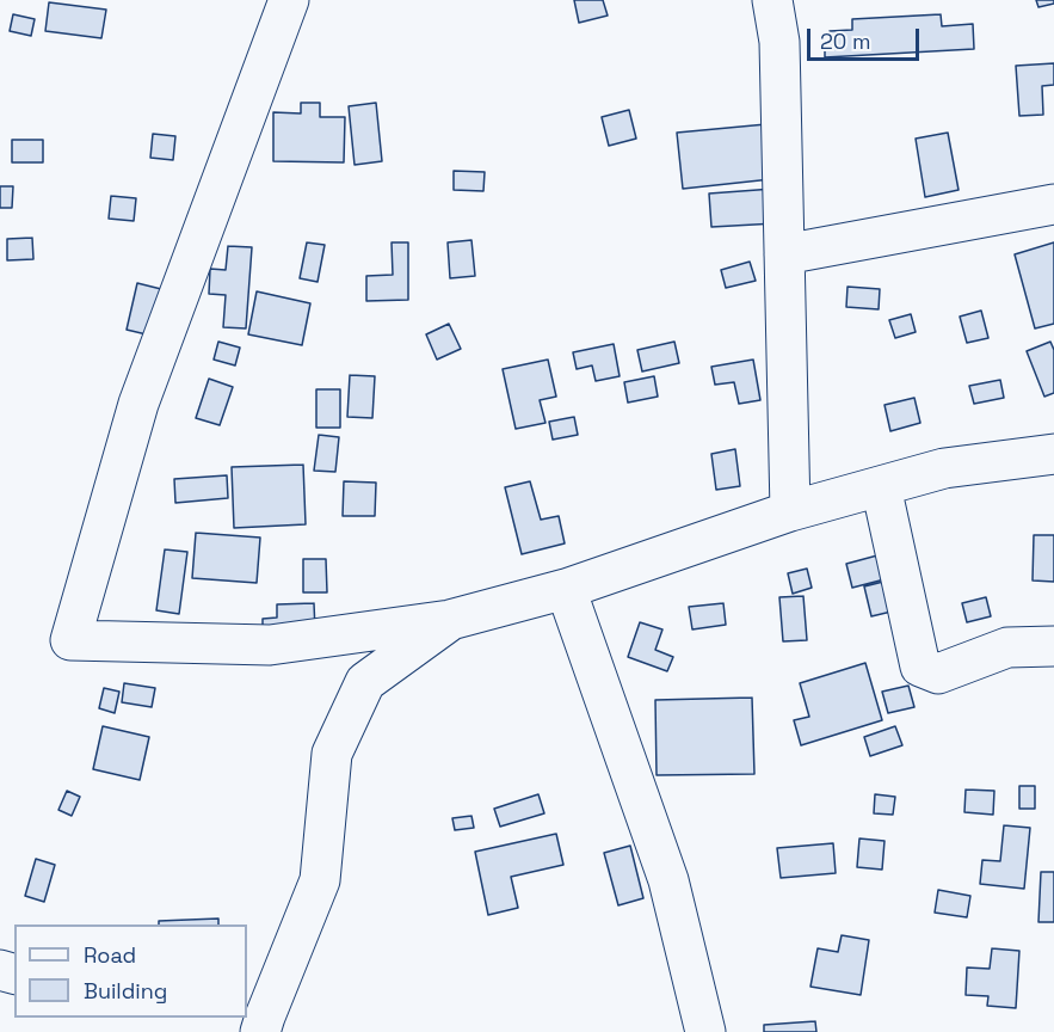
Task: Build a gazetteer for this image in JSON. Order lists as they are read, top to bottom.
{
  "legend": ["Road", "Building"],
  "scale_bar": "20 m"
}
